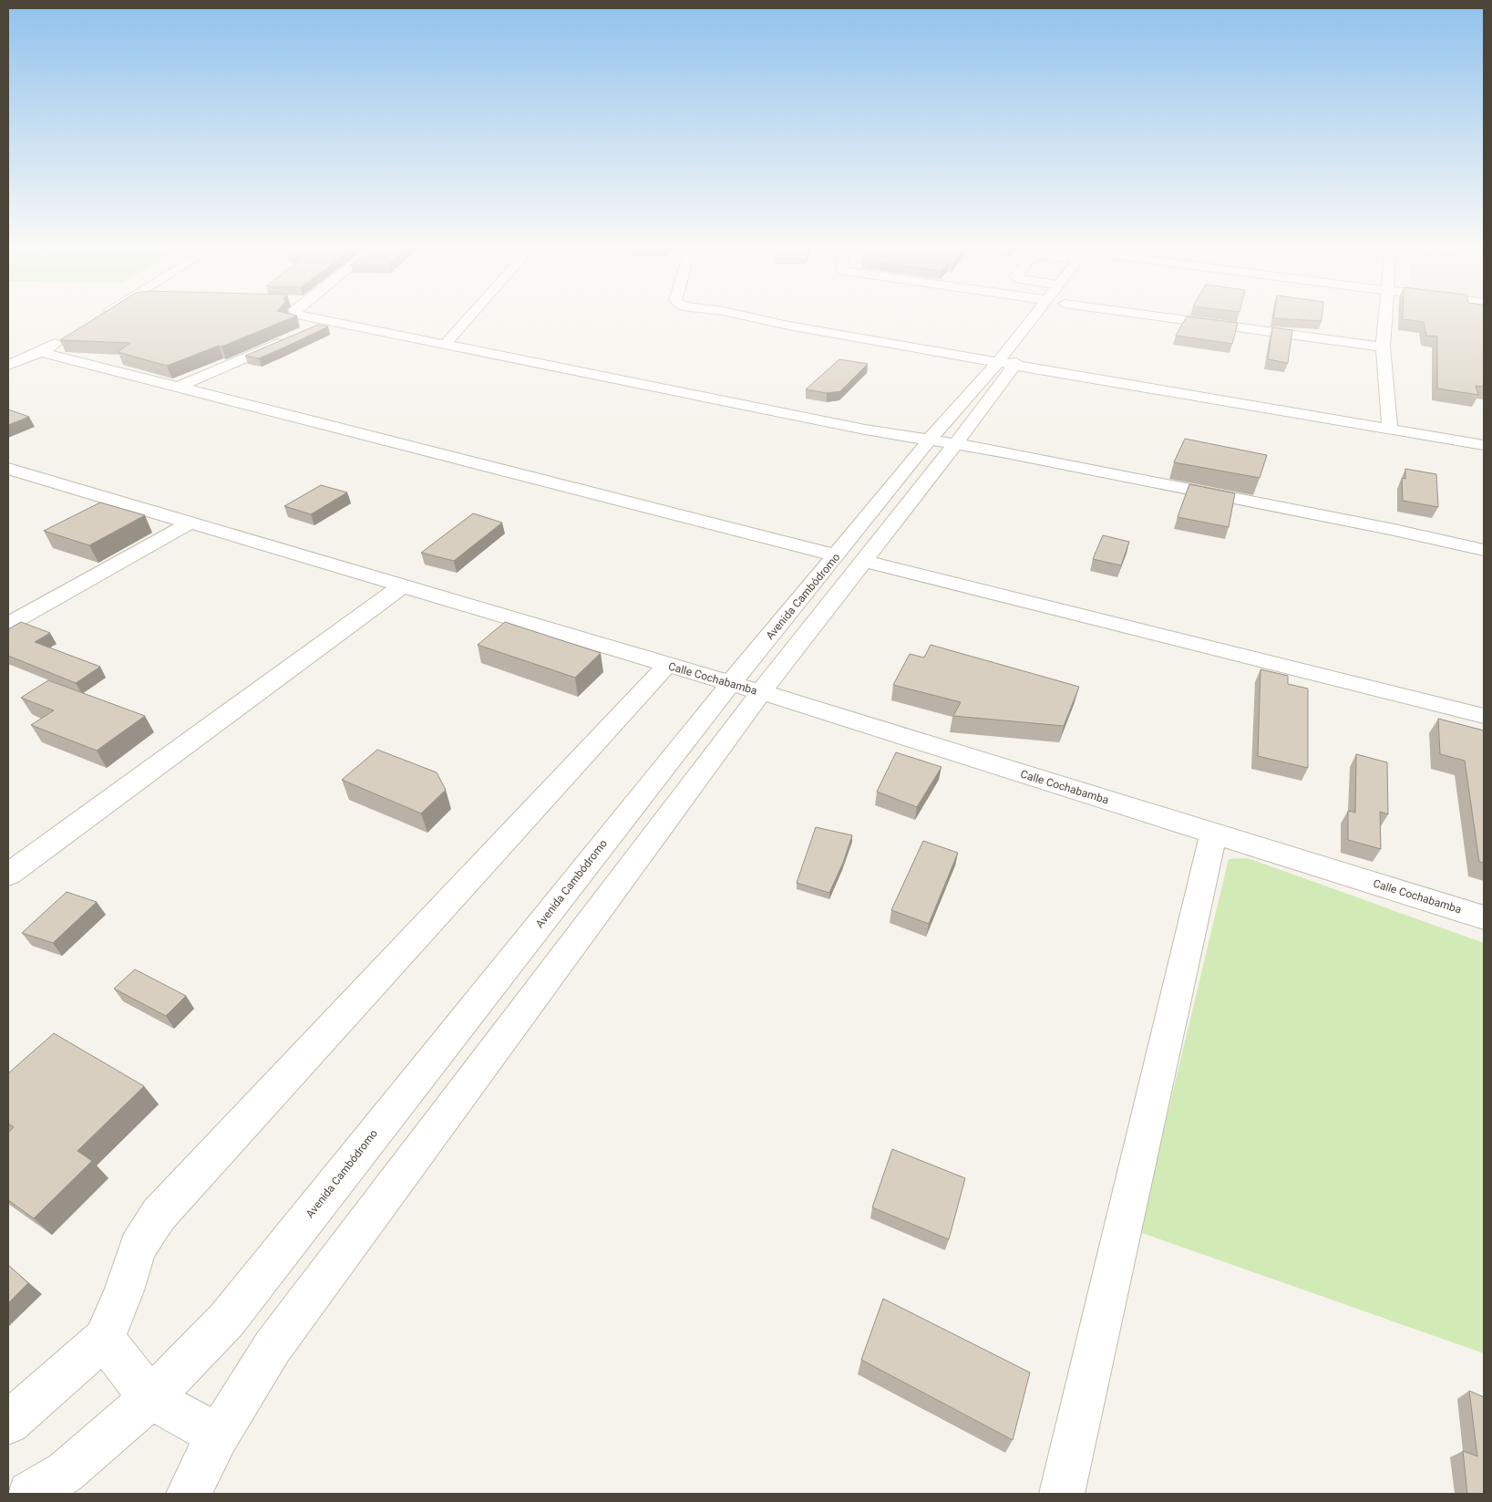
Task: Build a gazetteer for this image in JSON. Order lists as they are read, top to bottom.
{
  "streets": {
    "street": ["Avenida Cambódromo", "Calle Cochabamba"]
  },
  "crossings": [
    ["Avenida Cambódromo", "Calle Cochabamba"]
  ]
}
